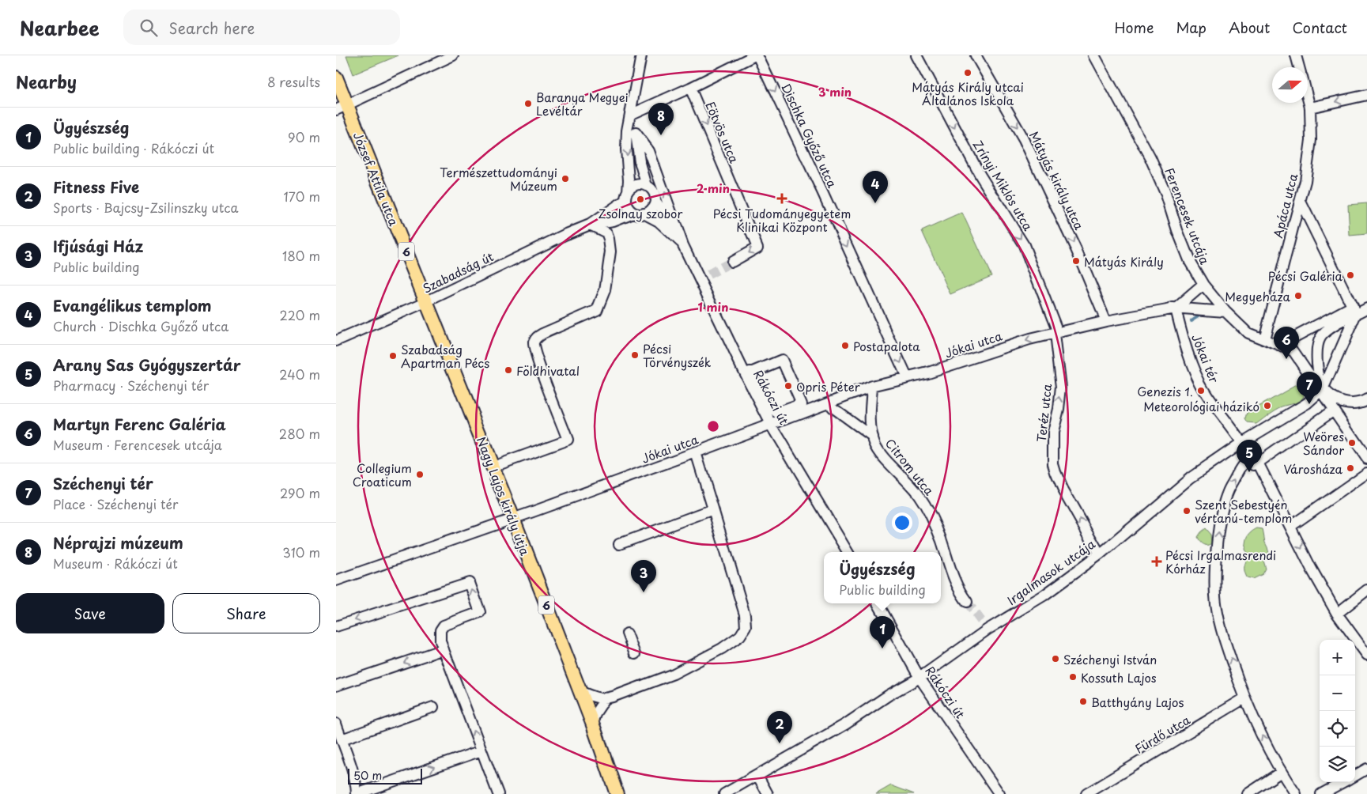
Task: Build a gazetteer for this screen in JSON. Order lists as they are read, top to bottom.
{
  "streets": {
    "main road": ["József Attila utca", "6", "Nagy Lajos király útja"],
    "street": [
      "Eötvös utca",
      "Dischka Győző utca",
      "Mátyás király utca",
      "Zrínyi Miklós utca",
      "Apáca utca",
      "Ferencesek utcája",
      "Szabadság út",
      "Jókai utca",
      "Jókai tér",
      "Rákóczi út",
      "Teréz utca",
      "Citrom utca",
      "Irgalmasok utcája",
      "Fürdő utca"
    ]
  },
  "crossings": [
    ["Dischka Győző utca", "Jókai utca"],
    ["József Attila utca", "Szabadság út"],
    ["József Attila utca", "Nagy Lajos király útja"],
    ["Mátyás király utca", "Jókai utca"],
    ["Zrínyi Miklós utca", "Jókai utca"],
    ["Zrínyi Miklós utca", "Teréz utca"],
    ["Apáca utca", "Ferencesek utcája"],
    ["Ferencesek utcája", "Jókai utca"],
    ["Ferencesek utcája", "Irgalmasok utcája"],
    ["Szabadság út", "Rákóczi út"],
    ["Szabadság út", "Nagy Lajos király útja"],
    ["Jókai utca", "Jókai tér"],
    ["Jókai utca", "Rákóczi út"],
    ["Jókai utca", "Teréz utca"],
    ["Jókai utca", "Citrom utca"],
    ["Jókai utca", "Nagy Lajos király útja"],
    ["Jókai tér", "Irgalmasok utcája"],
    ["Rákóczi út", "Irgalmasok utcája"],
    ["Teréz utca", "Irgalmasok utcája"]
  ],
  "one_way": [
    "Eötvös utca",
    "Dischka Győző utca",
    "Mátyás király utca",
    "Zrínyi Miklós utca",
    "Teréz utca"
  ],
  "places": {
    "other": [
      "Mátyás Király utcai Általános Iskola",
      "Baranya Megyei Levéltár",
      "Természettudományi Múzeum",
      "Zsolnay szobor",
      "Mátyás Király",
      "Pécsi Galéria",
      "Megyeháza",
      "Postapalota",
      "Pécsi Törvényszék",
      "Szabadság Apartman Pécs",
      "Földhivatal",
      "Opris Péter",
      "Genezis 1.",
      "Meteorológiai házikó",
      "Weöres Sándor",
      "Városháza",
      "Collegium Croaticum",
      "Szent Sebestyén vértanú-templom",
      "Széchenyi István",
      "Kossuth Lajos",
      "Batthyány Lajos"
    ],
    "health": ["Pécsi Tudományegyetem Klinikai Központ", "Pécsi Irgalmasrendi Kórház"]
  },
  "scale_bar": "50 m",
  "north": "right",
  "page": {
    "header": "Nearbee",
    "search": "Search here",
    "nav": [
      "Home",
      "Map",
      "About",
      "Contact"
    ],
    "heading": ["Nearby", "8 results"],
    "pins": [
      "8",
      "4",
      "6",
      "7",
      "5",
      "3",
      "1",
      "2"
    ],
    "list": [
      {
        "mark": "1",
        "name": "Ügyészség",
        "note": "Public building · Rákóczi út",
        "value": "90 m"
      },
      {
        "mark": "2",
        "name": "Fitness Five",
        "note": "Sports · Bajcsy-Zsilinszky utca",
        "value": "170 m"
      },
      {
        "mark": "3",
        "name": "Ifjúsági Ház",
        "note": "Public building",
        "value": "180 m"
      },
      {
        "mark": "4",
        "name": "Evangélikus templom",
        "note": "Church · Dischka Győző utca",
        "value": "220 m"
      },
      {
        "mark": "5",
        "name": "Arany Sas Gyógyszertár",
        "note": "Pharmacy · Széchenyi tér",
        "value": "240 m"
      },
      {
        "mark": "6",
        "name": "Martyn Ferenc Galéria",
        "note": "Museum · Ferencesek utcája",
        "value": "280 m"
      },
      {
        "mark": "7",
        "name": "Széchenyi tér",
        "note": "Place · Széchenyi tér",
        "value": "290 m"
      },
      {
        "mark": "8",
        "name": "Néprajzi múzeum",
        "note": "Museum · Rákóczi út",
        "value": "310 m"
      }
    ],
    "popup": ["Ügyészség", "Public building"],
    "buttons": ["Save", "Share"],
    "map_buttons": ["+", "−"],
    "scale": "50 m"
  },
  "rings": ["3 min", "2 min", "1 min"]
}
